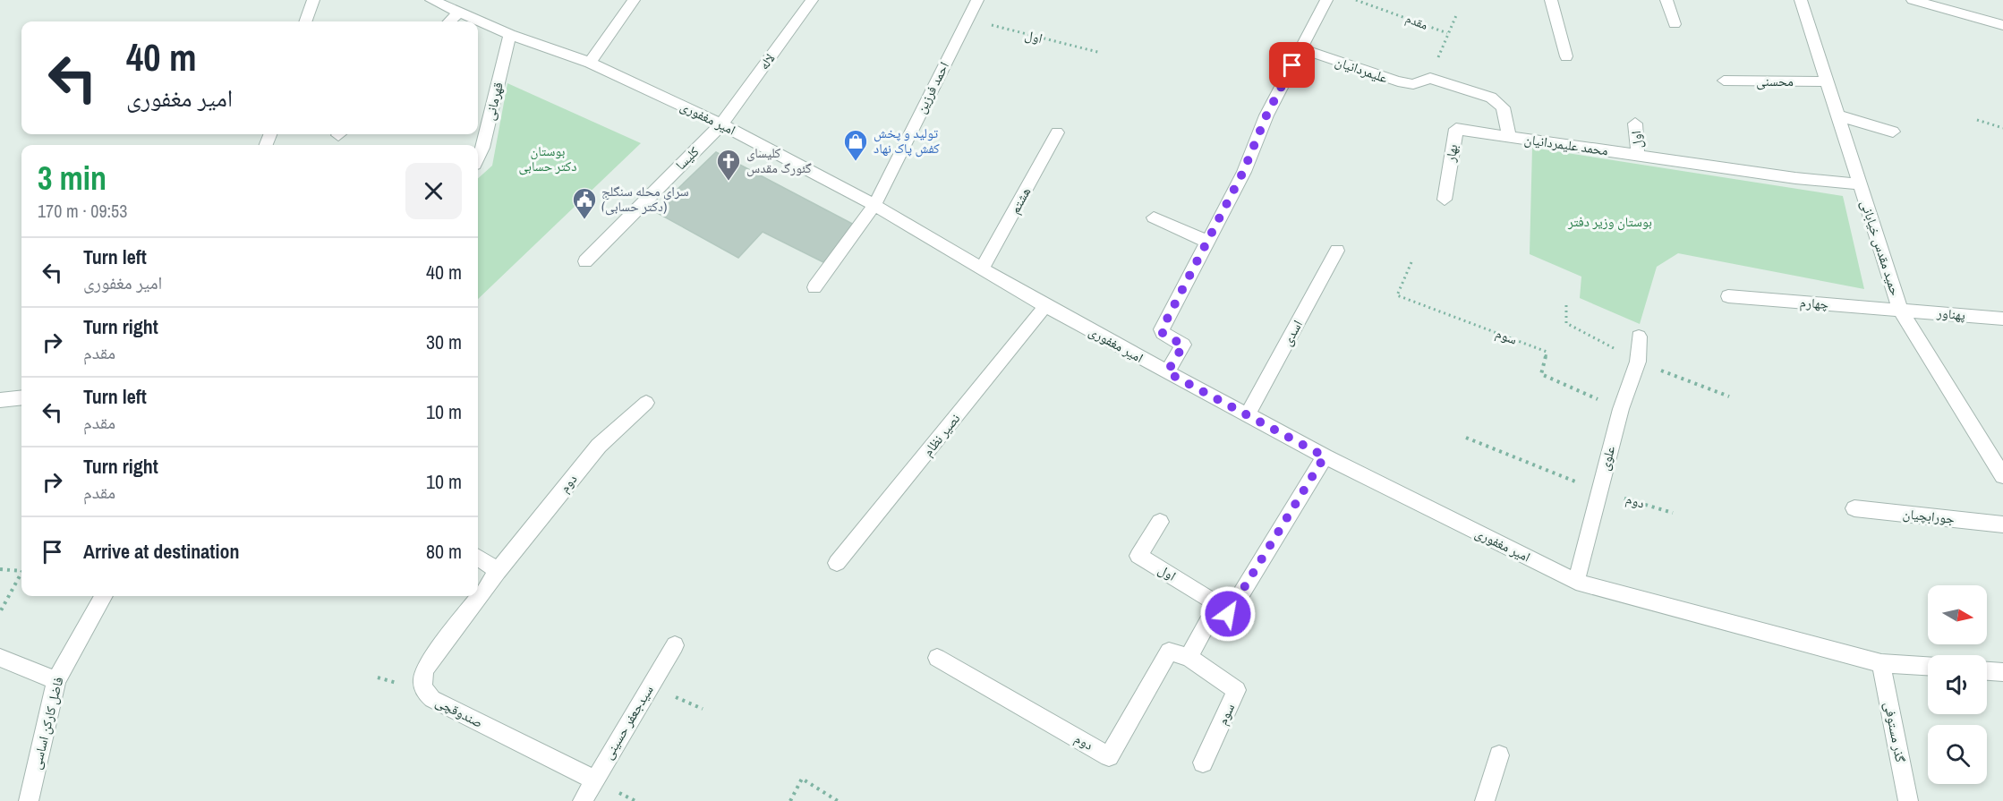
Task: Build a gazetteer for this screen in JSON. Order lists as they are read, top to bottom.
{
  "streets": {
    "street": [
      "اول",
      "لاله",
      "علیمردانیان",
      "محسنی",
      "احمد فرزین",
      "قهرمانی",
      "امیر مغفوری",
      "محمد علیمردانیان",
      "بهار",
      "کلیسا",
      "هشتم",
      "حمید مقدس خیابانی",
      "چهارم",
      "پهناور",
      "اسدی",
      "سوم",
      "نصیر نظام",
      "علوی",
      "دوم",
      "جورابچیان",
      "صندوقچی",
      "سیدجعفر حسینی",
      "فاضل کارکن اساسی",
      "گذر مستوفی"
    ],
    "path": ["مقدم"]
  },
  "crossings": [
    ["اول", "احمد فرزین"],
    ["اول", "محمد علیمردانیان"],
    ["لاله", "امیر مغفوری"],
    ["لاله", "کلیسا"],
    ["علیمردانیان", "محمد علیمردانیان"],
    ["محسنی", "حمید مقدس خیابانی"],
    ["احمد فرزین", "امیر مغفوری"],
    ["قهرمانی", "امیر مغفوری"],
    ["امیر مغفوری", "کلیسا"],
    ["امیر مغفوری", "هشتم"],
    ["امیر مغفوری", "اسدی"],
    ["امیر مغفوری", "نصیر نظام"],
    ["امیر مغفوری", "علوی"],
    ["امیر مغفوری", "گذر مستوفی"],
    ["محمد علیمردانیان", "بهار"],
    ["محمد علیمردانیان", "حمید مقدس خیابانی"],
    ["حمید مقدس خیابانی", "چهارم"],
    ["حمید مقدس خیابانی", "پهناور"],
    ["چهارم", "پهناور"],
    ["سوم", "علوی"],
    ["سوم", "دوم"],
    ["علوی", "دوم"],
    ["دوم", "صندوقچی"],
    ["صندوقچی", "سیدجعفر حسینی"]
  ],
  "parks": ["بوستان دکتر حسابی", "بوستان وزیر دفتر"],
  "places": {
    "shop": ["تولید و پخش کفش پاک نهاد"],
    "church": ["کلیسای گئورگ مقدس"],
    "public building": ["سرای محله سنگلج (دکتر حسابی)"]
  },
  "north": "right",
  "page": {
    "turn": ["40 m", "امیر مغفوری"],
    "heading": ["3 min", "170 m · 09:53"],
    "list": [
      {
        "name": "Turn left",
        "note": "امیر مغفوری",
        "value": "40 m"
      },
      {
        "name": "Turn right",
        "note": "مقدم",
        "value": "30 m"
      },
      {
        "name": "Turn left",
        "note": "مقدم",
        "value": "10 m"
      },
      {
        "name": "Turn right",
        "note": "مقدم",
        "value": "10 m"
      },
      {
        "name": "Arrive at destination",
        "value": "80 m"
      }
    ]
  }
}
